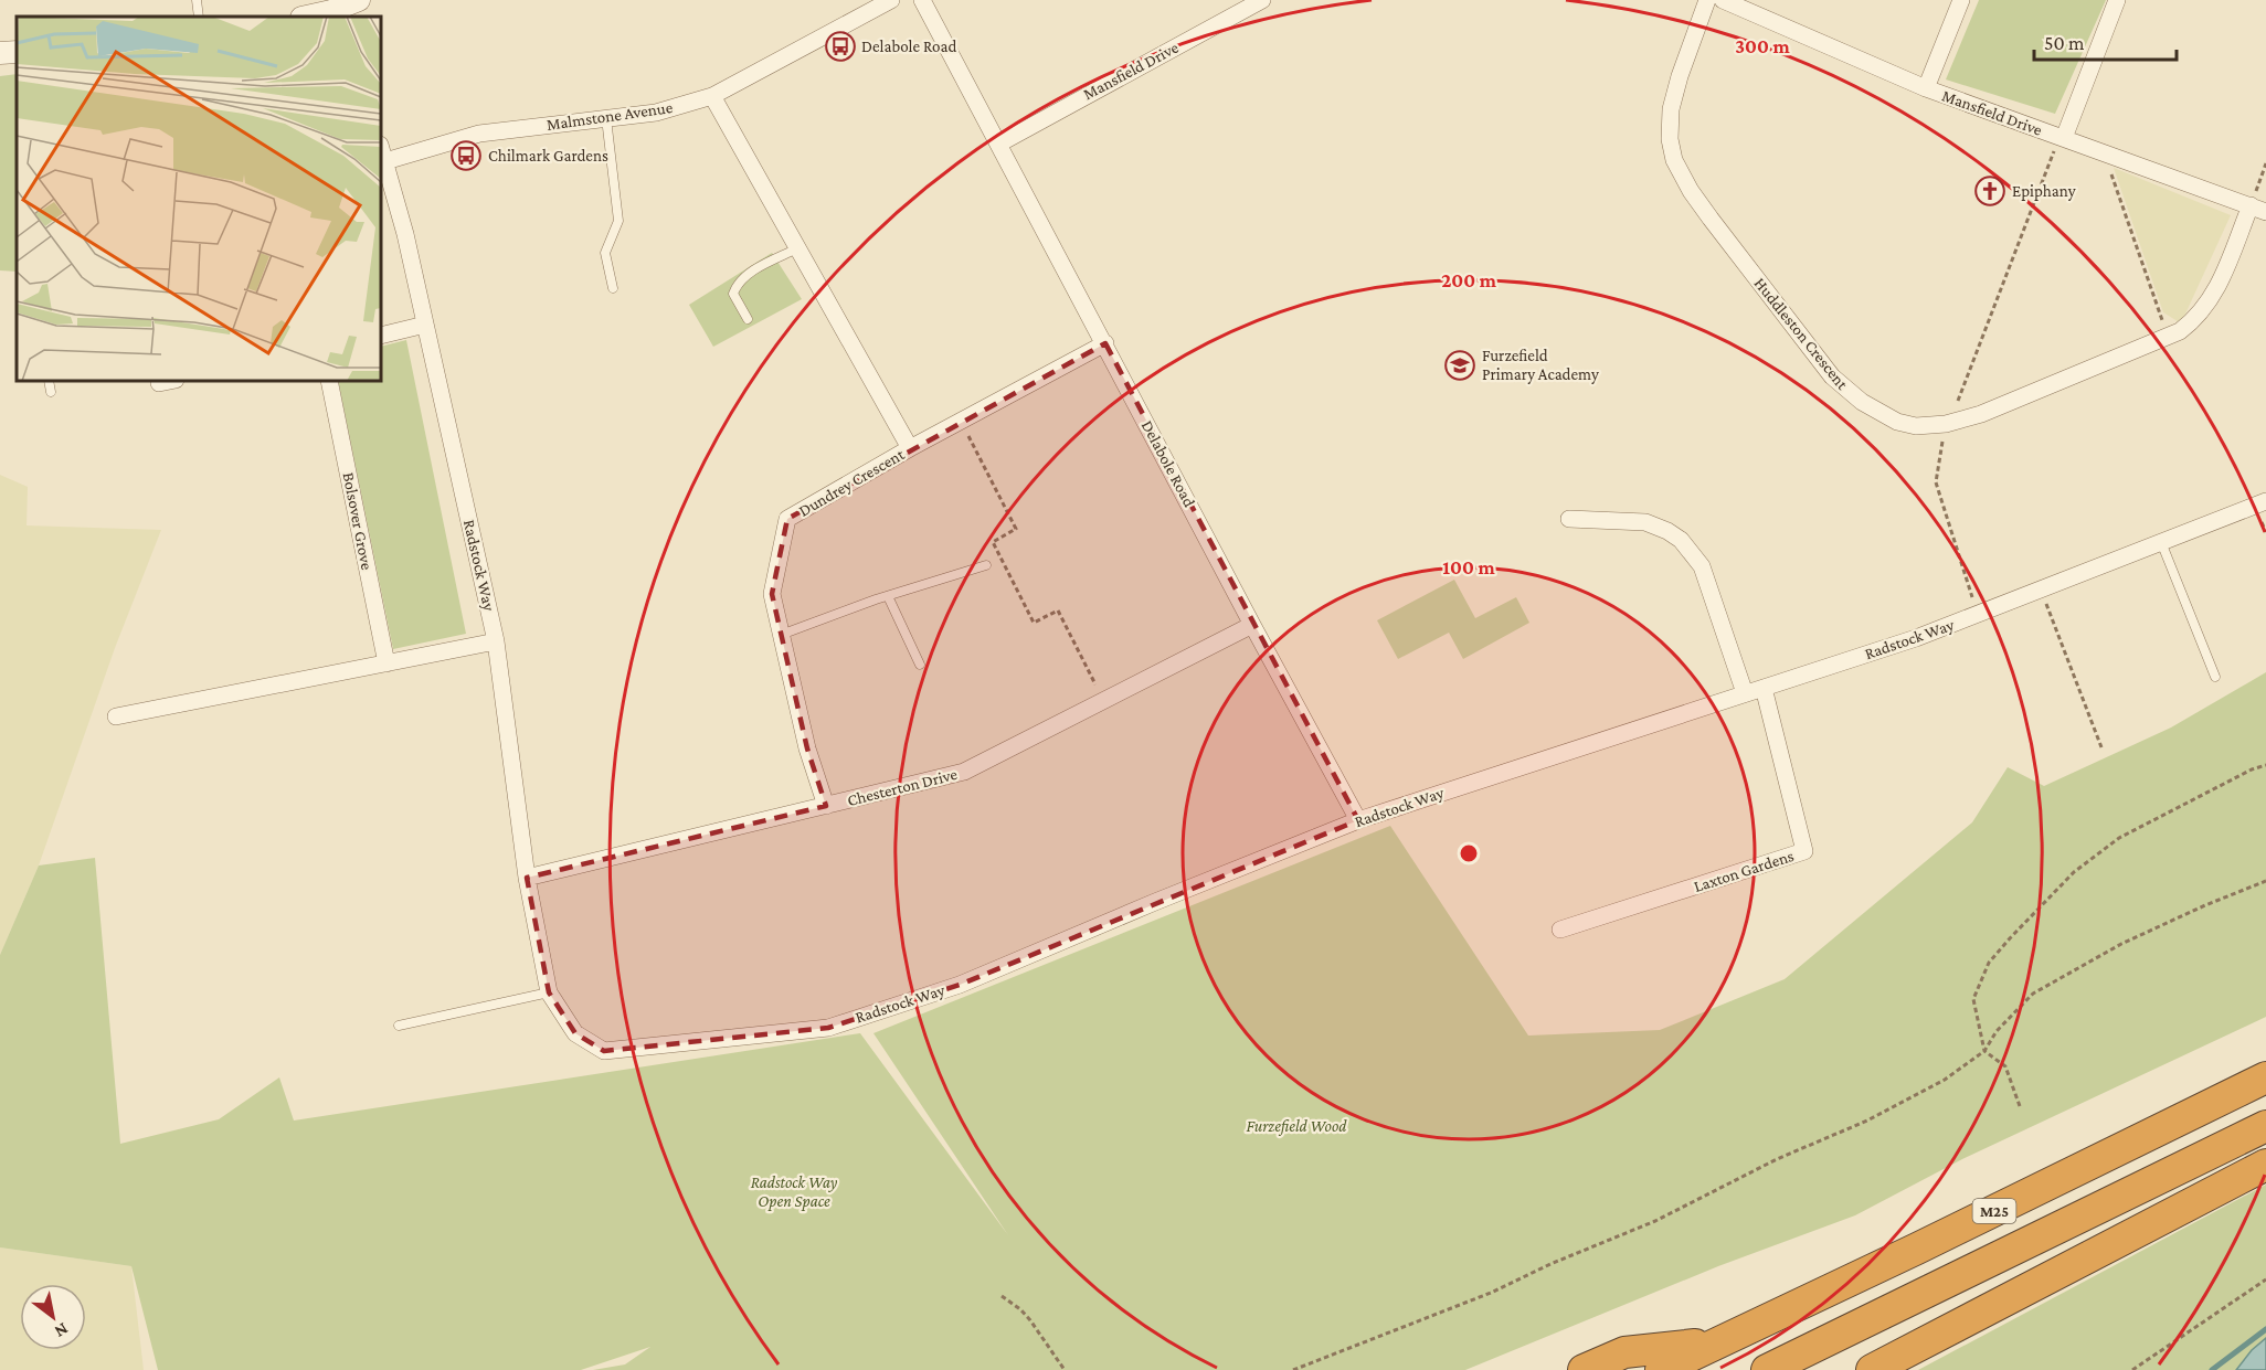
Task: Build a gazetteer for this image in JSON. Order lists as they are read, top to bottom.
{
  "streets": {
    "highway": ["M25"],
    "street": [
      "Mansfield Drive",
      "Malmstone Avenue",
      "Huddleston Crescent",
      "Delabole Road",
      "Dundrey Crescent",
      "Bolsover Grove",
      "Radstock Way",
      "Chesterton Drive",
      "Laxton Gardens"
    ]
  },
  "crossings": [
    ["Mansfield Drive", "Huddleston Crescent"],
    ["Mansfield Drive", "Delabole Road"],
    ["Malmstone Avenue", "Radstock Way"],
    ["Delabole Road", "Dundrey Crescent"],
    ["Delabole Road", "Radstock Way"],
    ["Delabole Road", "Chesterton Drive"],
    ["Dundrey Crescent", "Chesterton Drive"],
    ["Radstock Way", "Chesterton Drive"],
    ["Radstock Way", "Laxton Gardens"]
  ],
  "parks": ["Furzefield Wood", "Radstock Way Open Space"],
  "places": {
    "bus stop": ["Delabole Road", "Chilmark Gardens"],
    "church": ["Epiphany"],
    "school or university": ["Furzefield Primary Academy"]
  },
  "scale_bar": "50 m",
  "north": "bottom right",
  "rings": ["300 m", "200 m", "100 m"]
}
